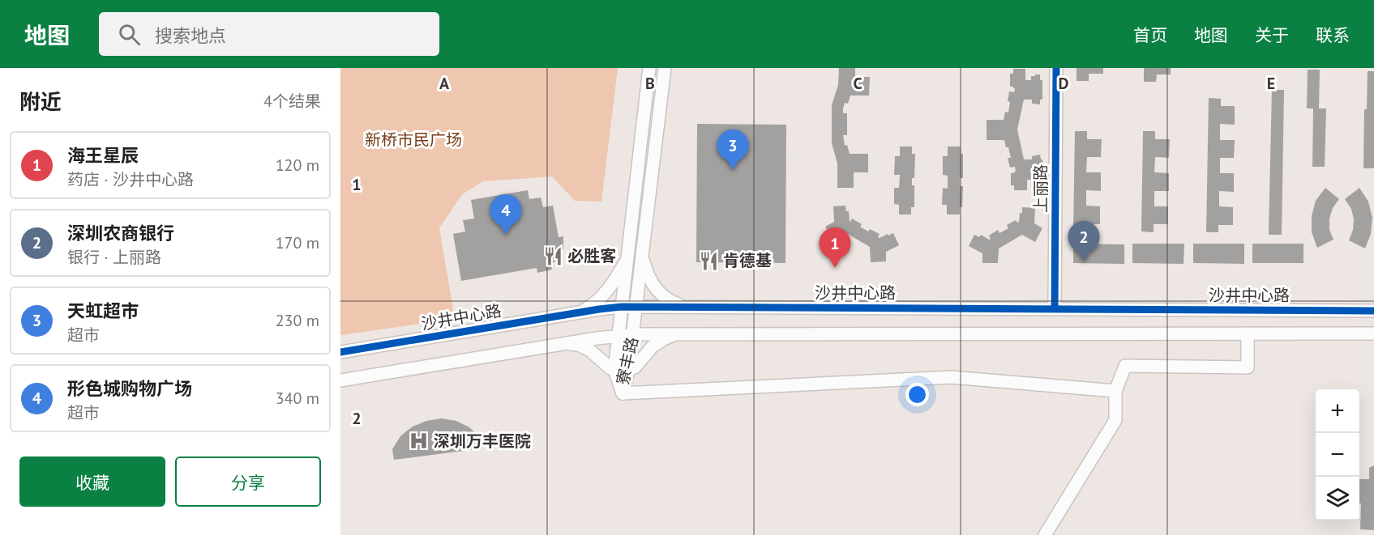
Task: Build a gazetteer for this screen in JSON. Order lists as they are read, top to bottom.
{
  "streets": {
    "street": ["上丽路", "沙井中心路", "寮丰路"]
  },
  "crossings": [
    ["上丽路", "沙井中心路"],
    ["沙井中心路", "寮丰路"]
  ],
  "parks": ["新桥市民广场"],
  "places": {
    "restaurant": ["必胜客", "肯德基"],
    "hospital": ["深圳万丰医院"]
  },
  "page": {
    "header": "地图",
    "search": "搜索地点",
    "nav": [
      "首页",
      "地图",
      "关于",
      "联系"
    ],
    "heading": ["附近", "4个结果"],
    "pins": [
      "3",
      "4",
      "2",
      "1"
    ],
    "list": [
      {
        "mark": "1",
        "name": "海王星辰",
        "note": "药店 · 沙井中心路",
        "value": "120 m"
      },
      {
        "mark": "2",
        "name": "深圳农商银行",
        "note": "银行 · 上丽路",
        "value": "170 m"
      },
      {
        "mark": "3",
        "name": "天虹超市",
        "note": "超市",
        "value": "230 m"
      },
      {
        "mark": "4",
        "name": "形色城购物广场",
        "note": "超市",
        "value": "340 m"
      }
    ],
    "map_buttons": ["+", "−"],
    "buttons": ["收藏", "分享"]
  },
  "grid": {
    "columns": [
      "A",
      "B",
      "C",
      "D",
      "E"
    ],
    "rows": ["1", "2"]
  }
}
